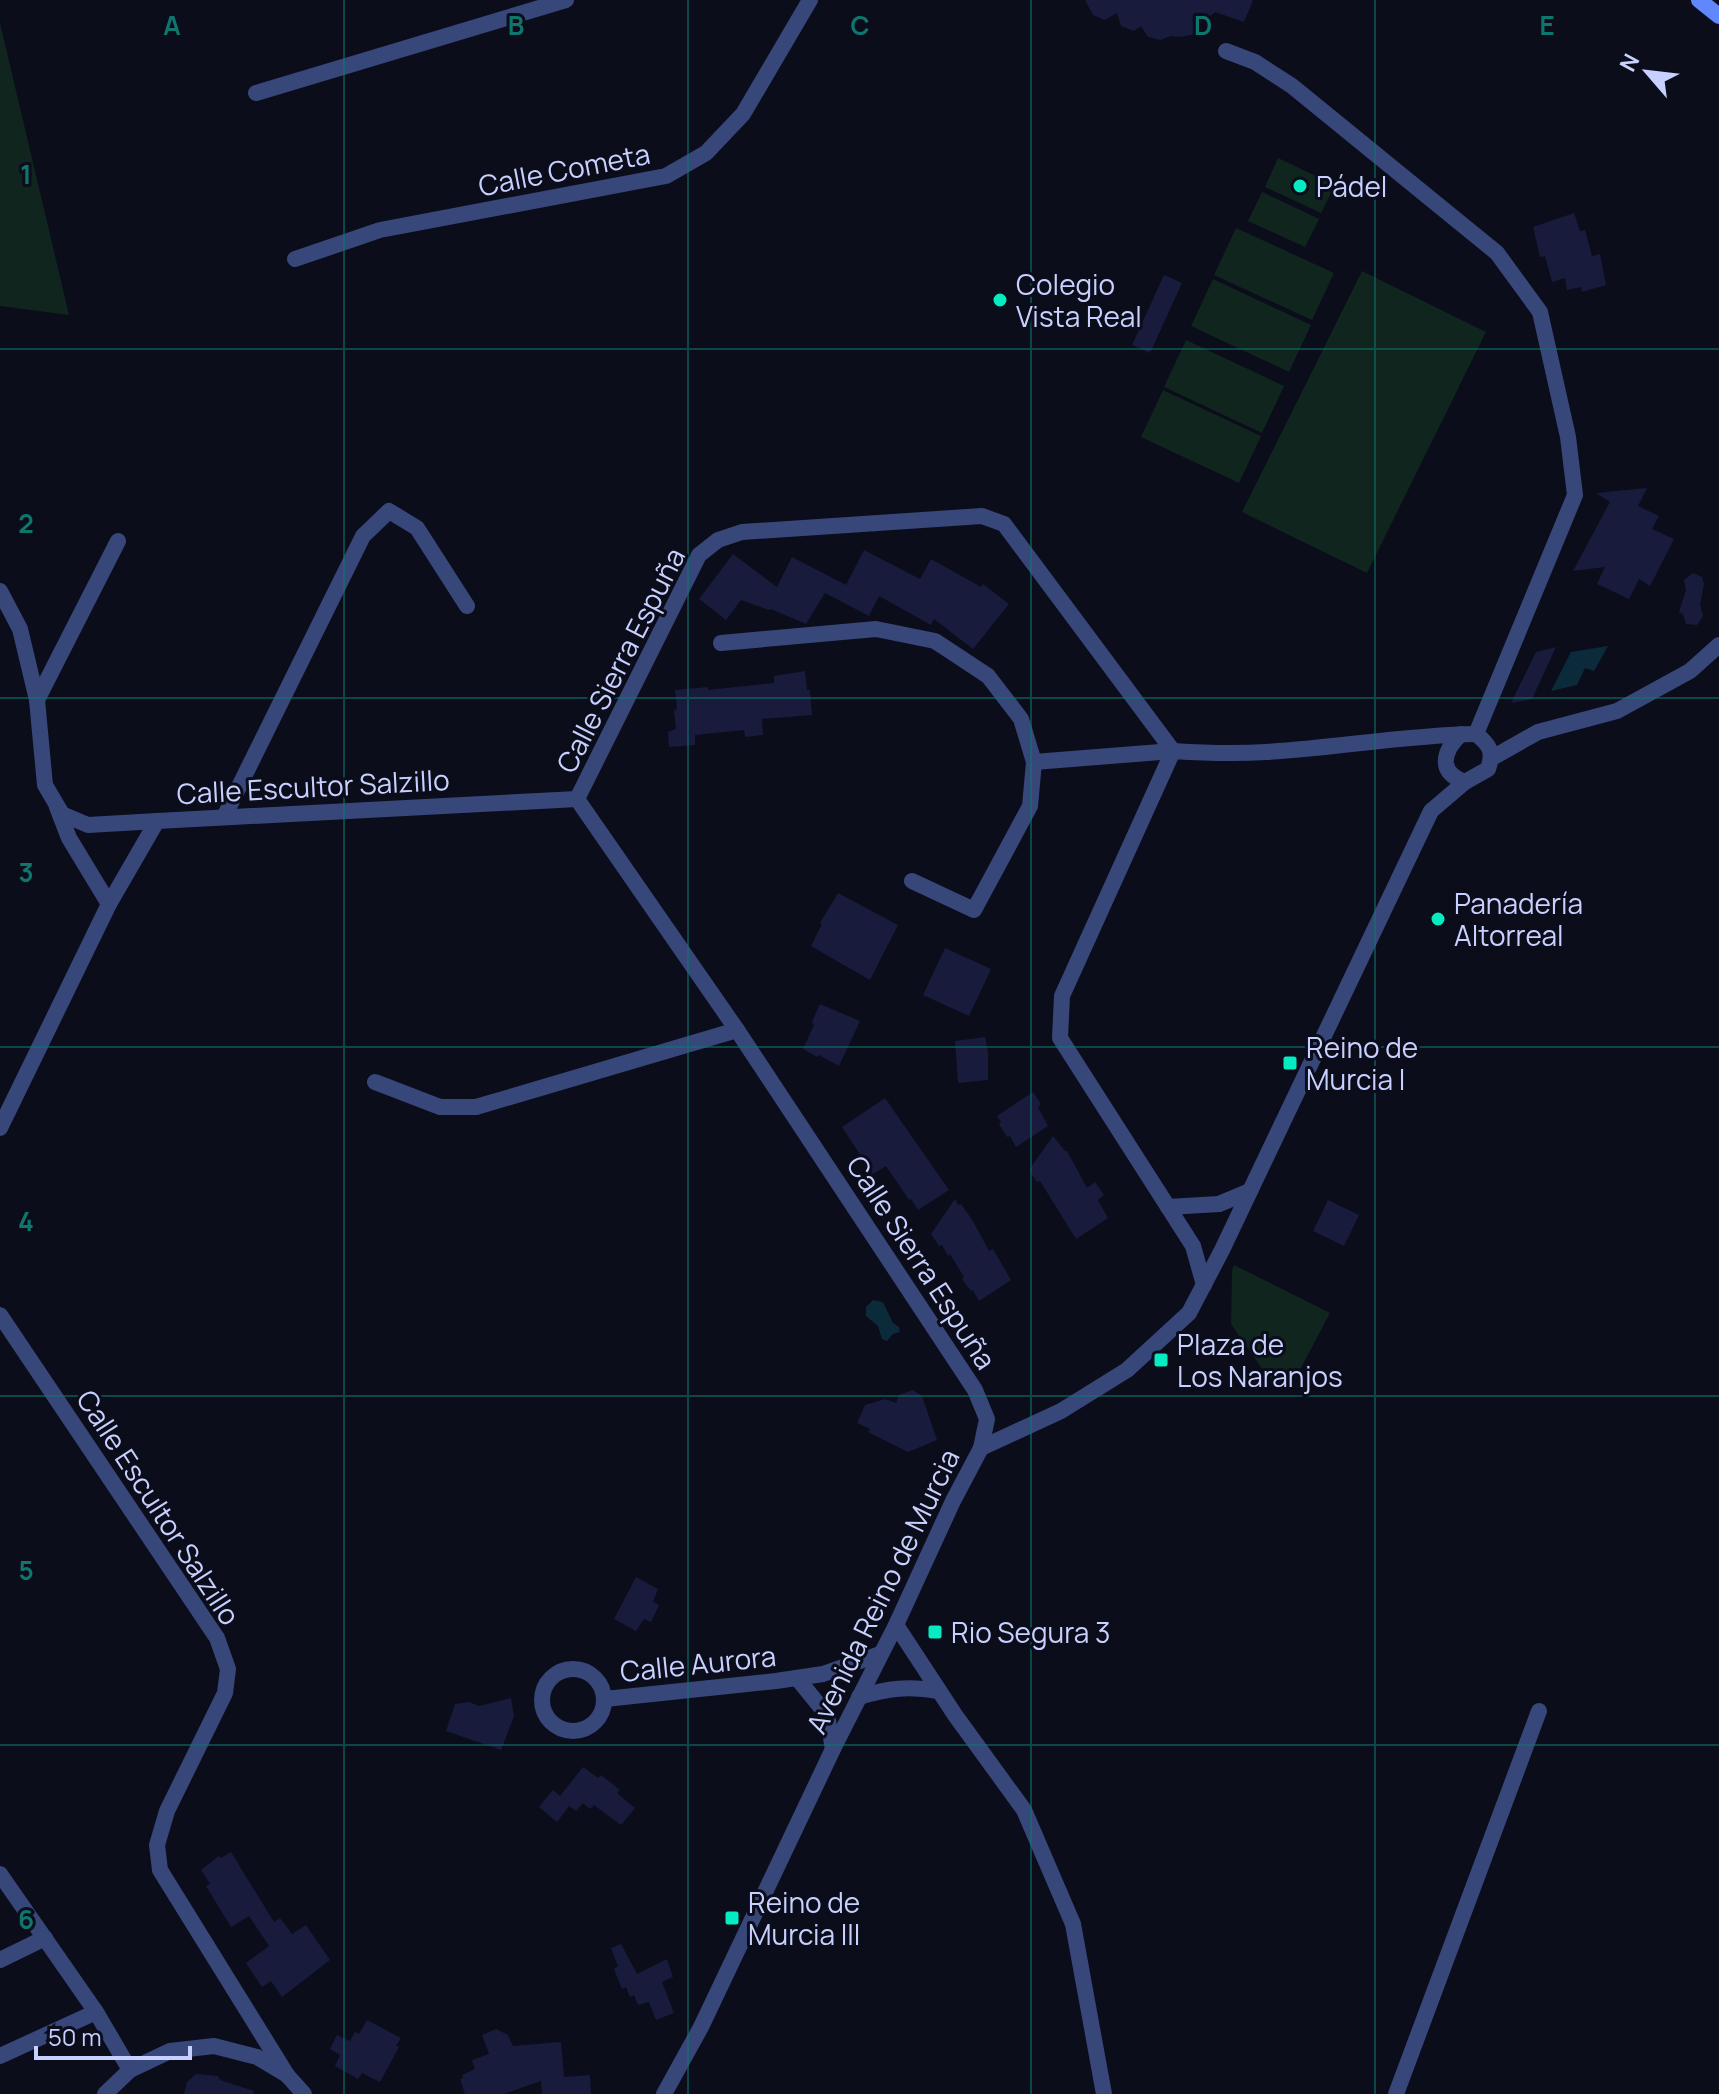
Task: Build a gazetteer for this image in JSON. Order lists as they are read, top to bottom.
{
  "streets": {
    "street": [
      "Calle Cometa",
      "Calle Sierra Espuña",
      "Calle Escultor Salzillo",
      "Avenida Reino de Murcia",
      "Calle Aurora"
    ]
  },
  "crossings": [
    ["Calle Sierra Espuña", "Calle Escultor Salzillo"],
    ["Calle Sierra Espuña", "Avenida Reino de Murcia"],
    ["Avenida Reino de Murcia", "Calle Aurora"]
  ],
  "places": {
    "other": ["Pádel", "Colegio Vista Real", "Panadería Altorreal"],
    "transit": [
      "Reino de Murcia I",
      "Plaza de Los Naranjos",
      "Rio Segura 3",
      "Reino de Murcia III"
    ]
  },
  "scale_bar": "50 m",
  "north": "top left",
  "grid": {
    "columns": [
      "A",
      "B",
      "C",
      "D",
      "E"
    ],
    "rows": [
      "1",
      "2",
      "3",
      "4",
      "5",
      "6"
    ]
  }
}
